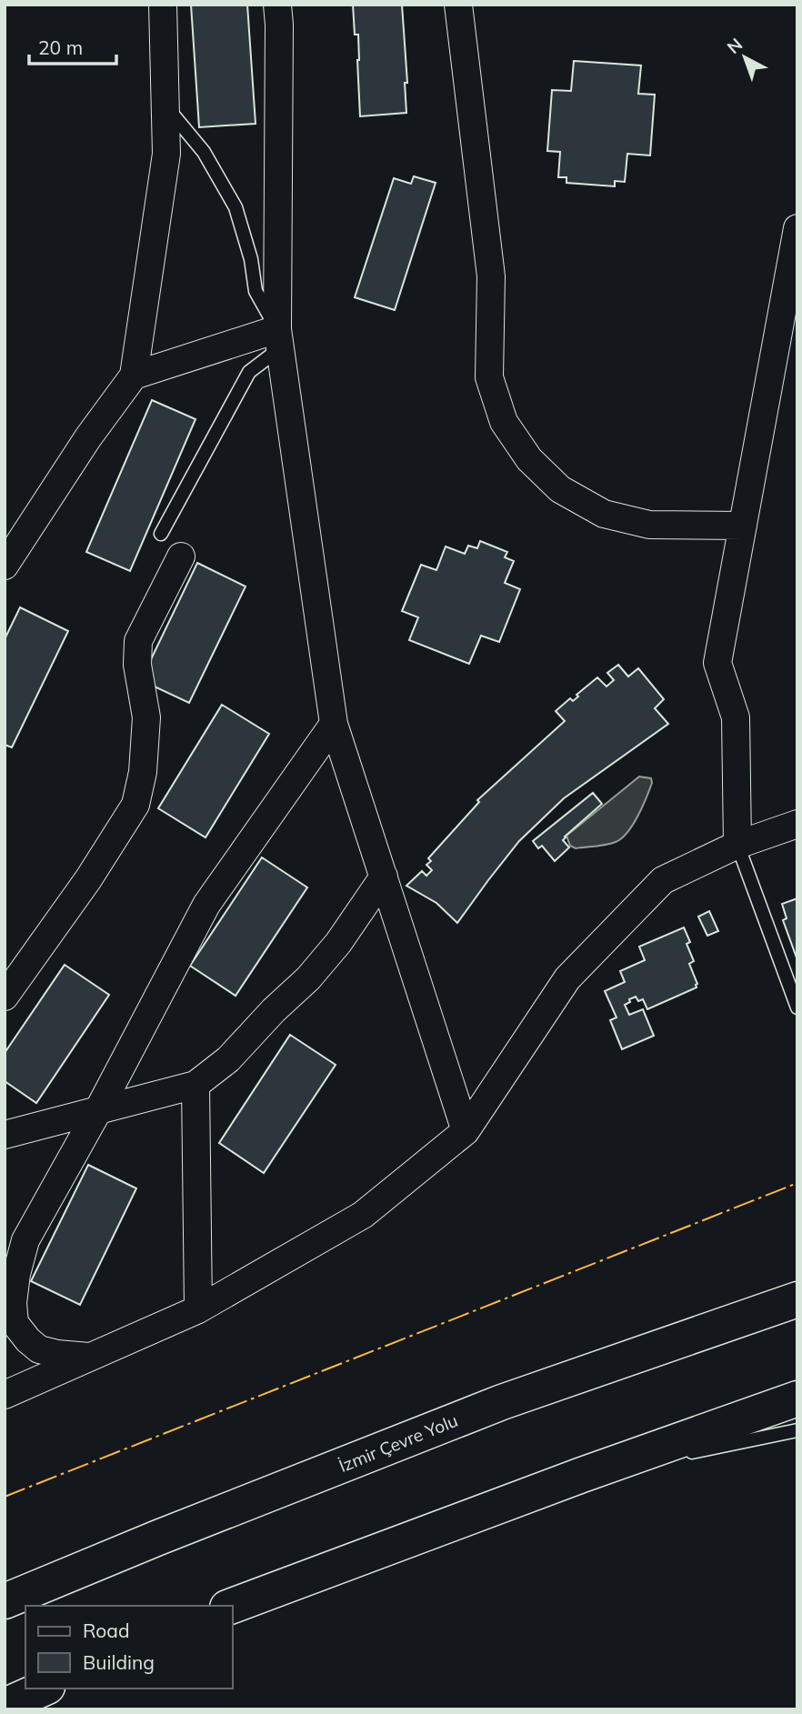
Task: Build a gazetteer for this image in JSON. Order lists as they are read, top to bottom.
{
  "streets": {
    "highway": ["İzmir Çevre Yolu"]
  },
  "legend": ["Road", "Building"],
  "scale_bar": "20 m",
  "north": "top left"
}
